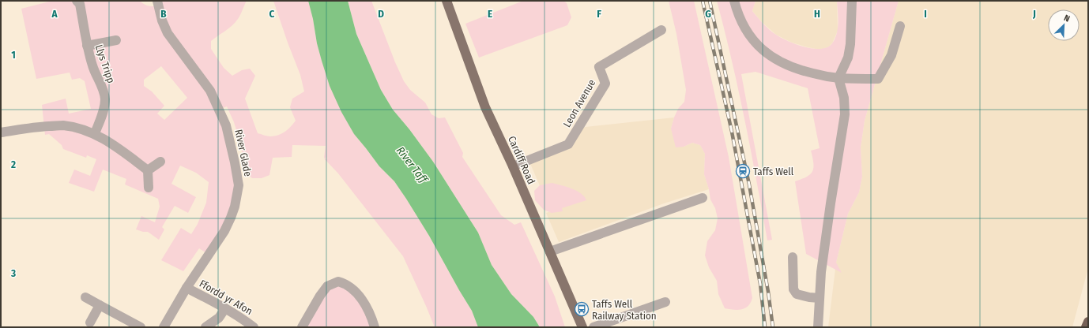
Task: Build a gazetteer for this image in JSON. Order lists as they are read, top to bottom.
{
  "streets": {
    "main road": ["Cardiff Road"],
    "street": [
      "Llys Tripp",
      "Leon Avenue",
      "River Glade",
      "Ffordd yr Afon"
    ]
  },
  "crossings": [
    ["Leon Avenue", "Cardiff Road"],
    ["River Glade", "Ffordd yr Afon"]
  ],
  "water": ["River Taff"],
  "places": {
    "station": ["Taffs Well"],
    "bus stop": ["Taffs Well Railway Station"]
  },
  "north": "top right",
  "grid": {
    "columns": [
      "A",
      "B",
      "C",
      "D",
      "E",
      "F",
      "G",
      "H",
      "I",
      "J"
    ],
    "rows": ["1", "2", "3"]
  }
}
